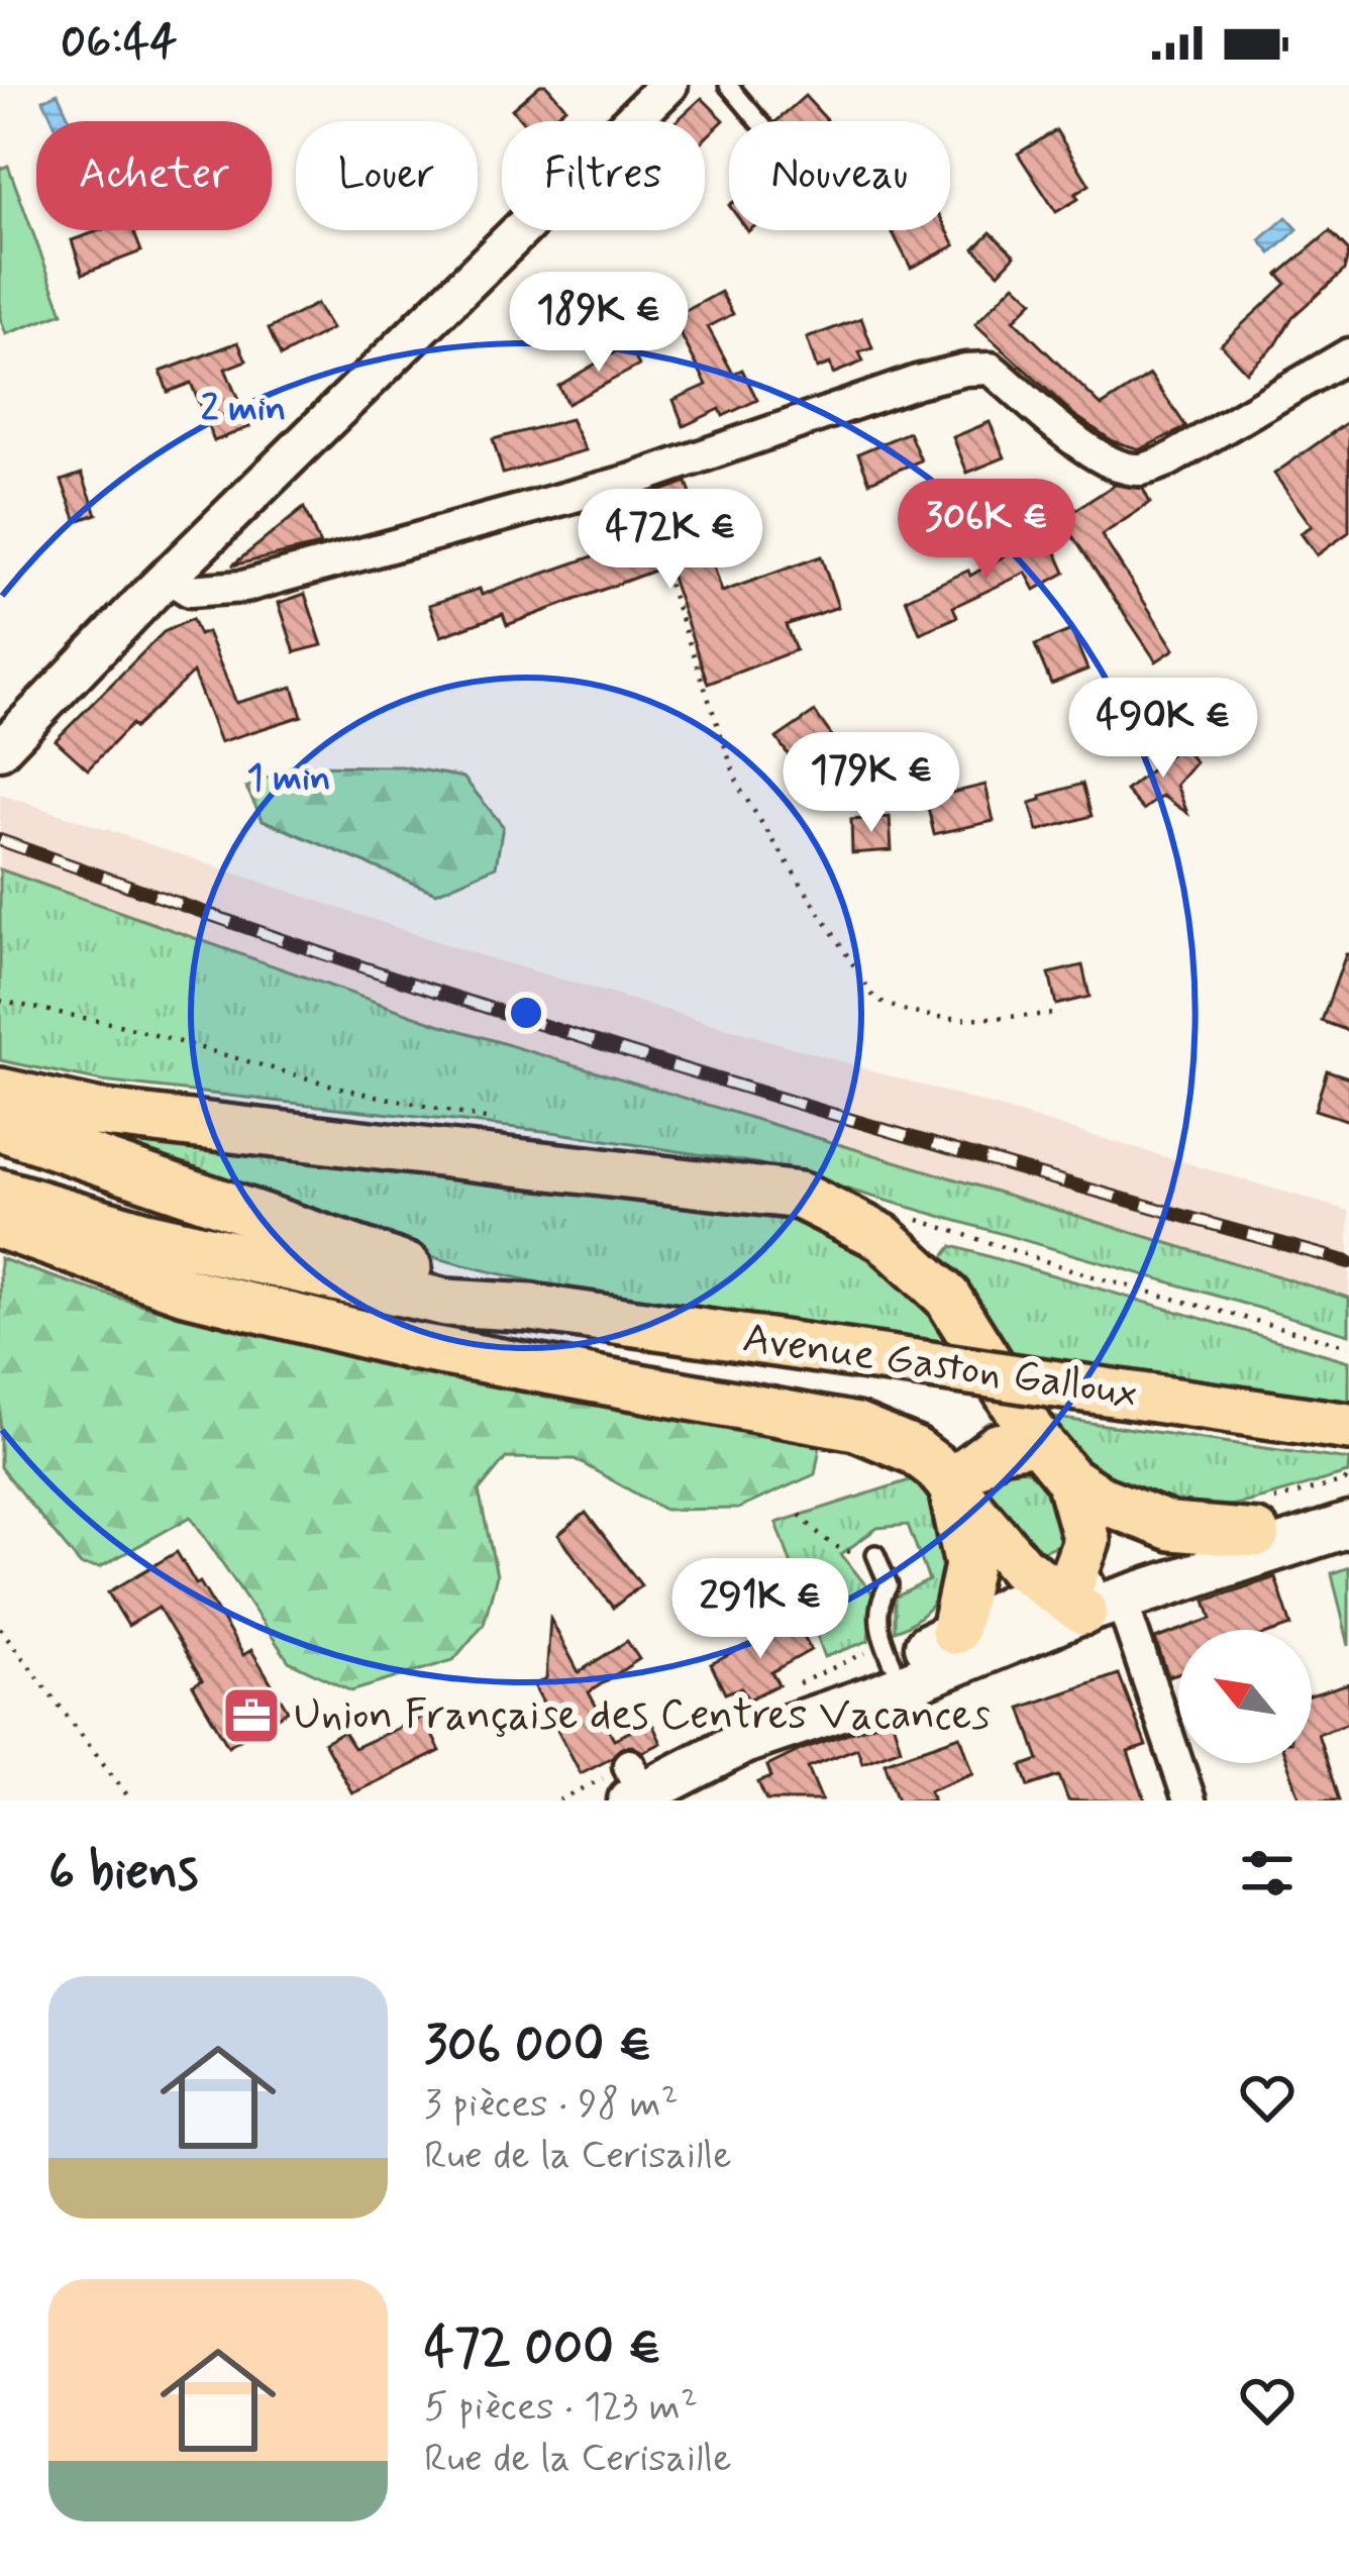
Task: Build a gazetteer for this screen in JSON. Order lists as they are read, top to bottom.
{
  "streets": {
    "main road": ["Avenue Gaston Galloux"]
  },
  "places": {
    "office": ["Union Française des Centres Vacances"]
  },
  "north": "top left",
  "page": {
    "status": "06:44",
    "chip": [
      "Acheter",
      "Louer",
      "Filtres",
      "Nouveau"
    ],
    "price": [
      "189K €",
      "306K €",
      "472K €",
      "490K €",
      "179K €",
      "291K €"
    ],
    "heading": "6 biens",
    "list": [
      {
        "name": "306 000 €",
        "note": "3 pièces · 98 m² · Rue de la Cerisaille"
      },
      {
        "name": "472 000 €",
        "note": "5 pièces · 123 m² · Rue de la Cerisaille"
      }
    ]
  },
  "rings": ["2 min", "1 min"]
}
